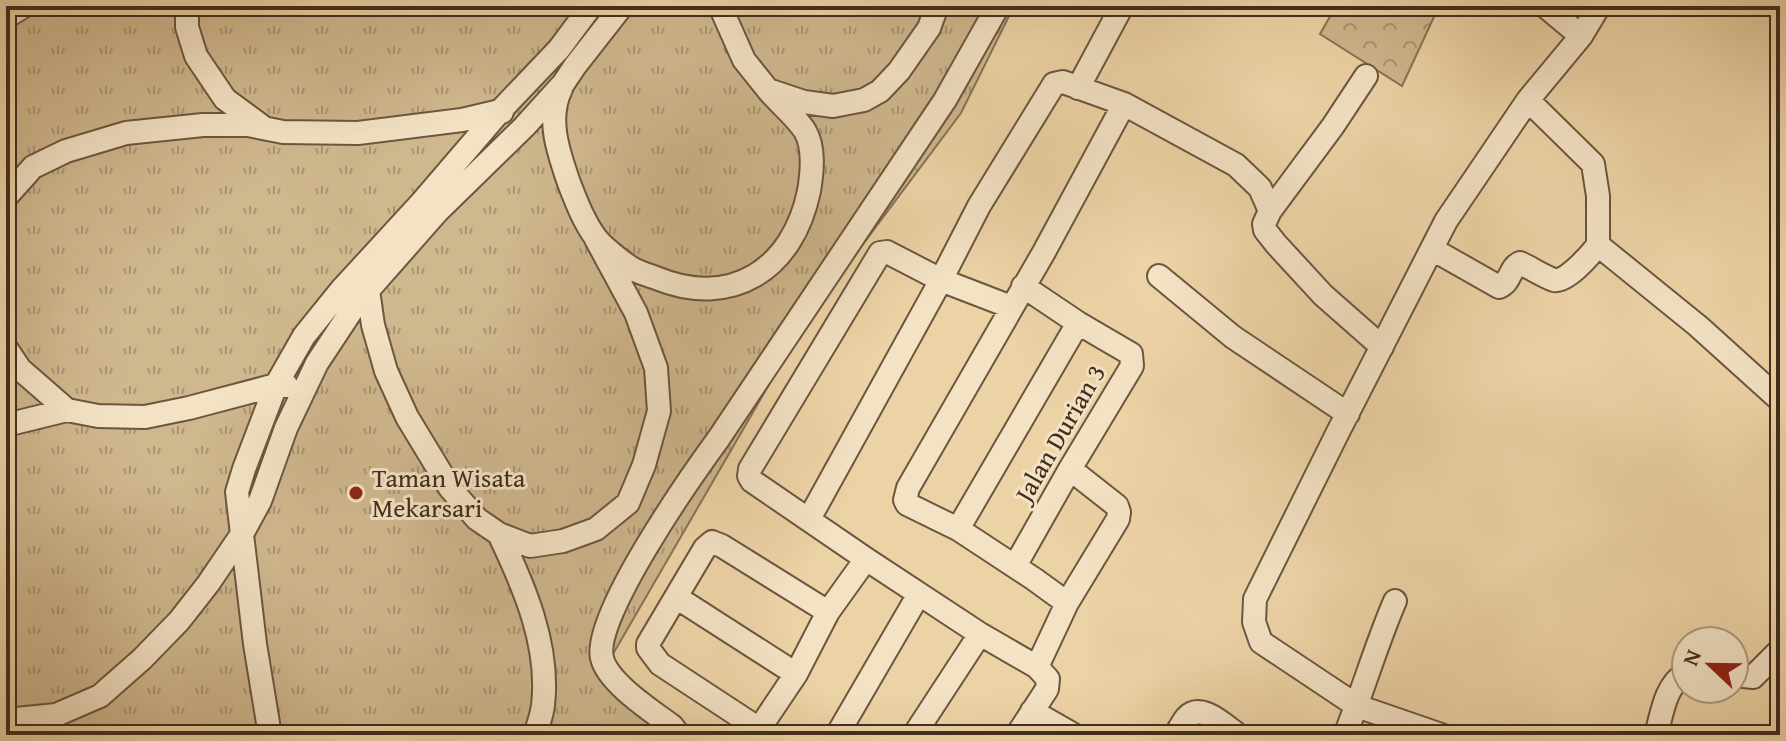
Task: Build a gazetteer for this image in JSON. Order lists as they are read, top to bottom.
{
  "streets": {
    "street": ["Jalan Durian 3"]
  },
  "places": ["Taman Wisata Mekarsari"],
  "north": "left"
}
